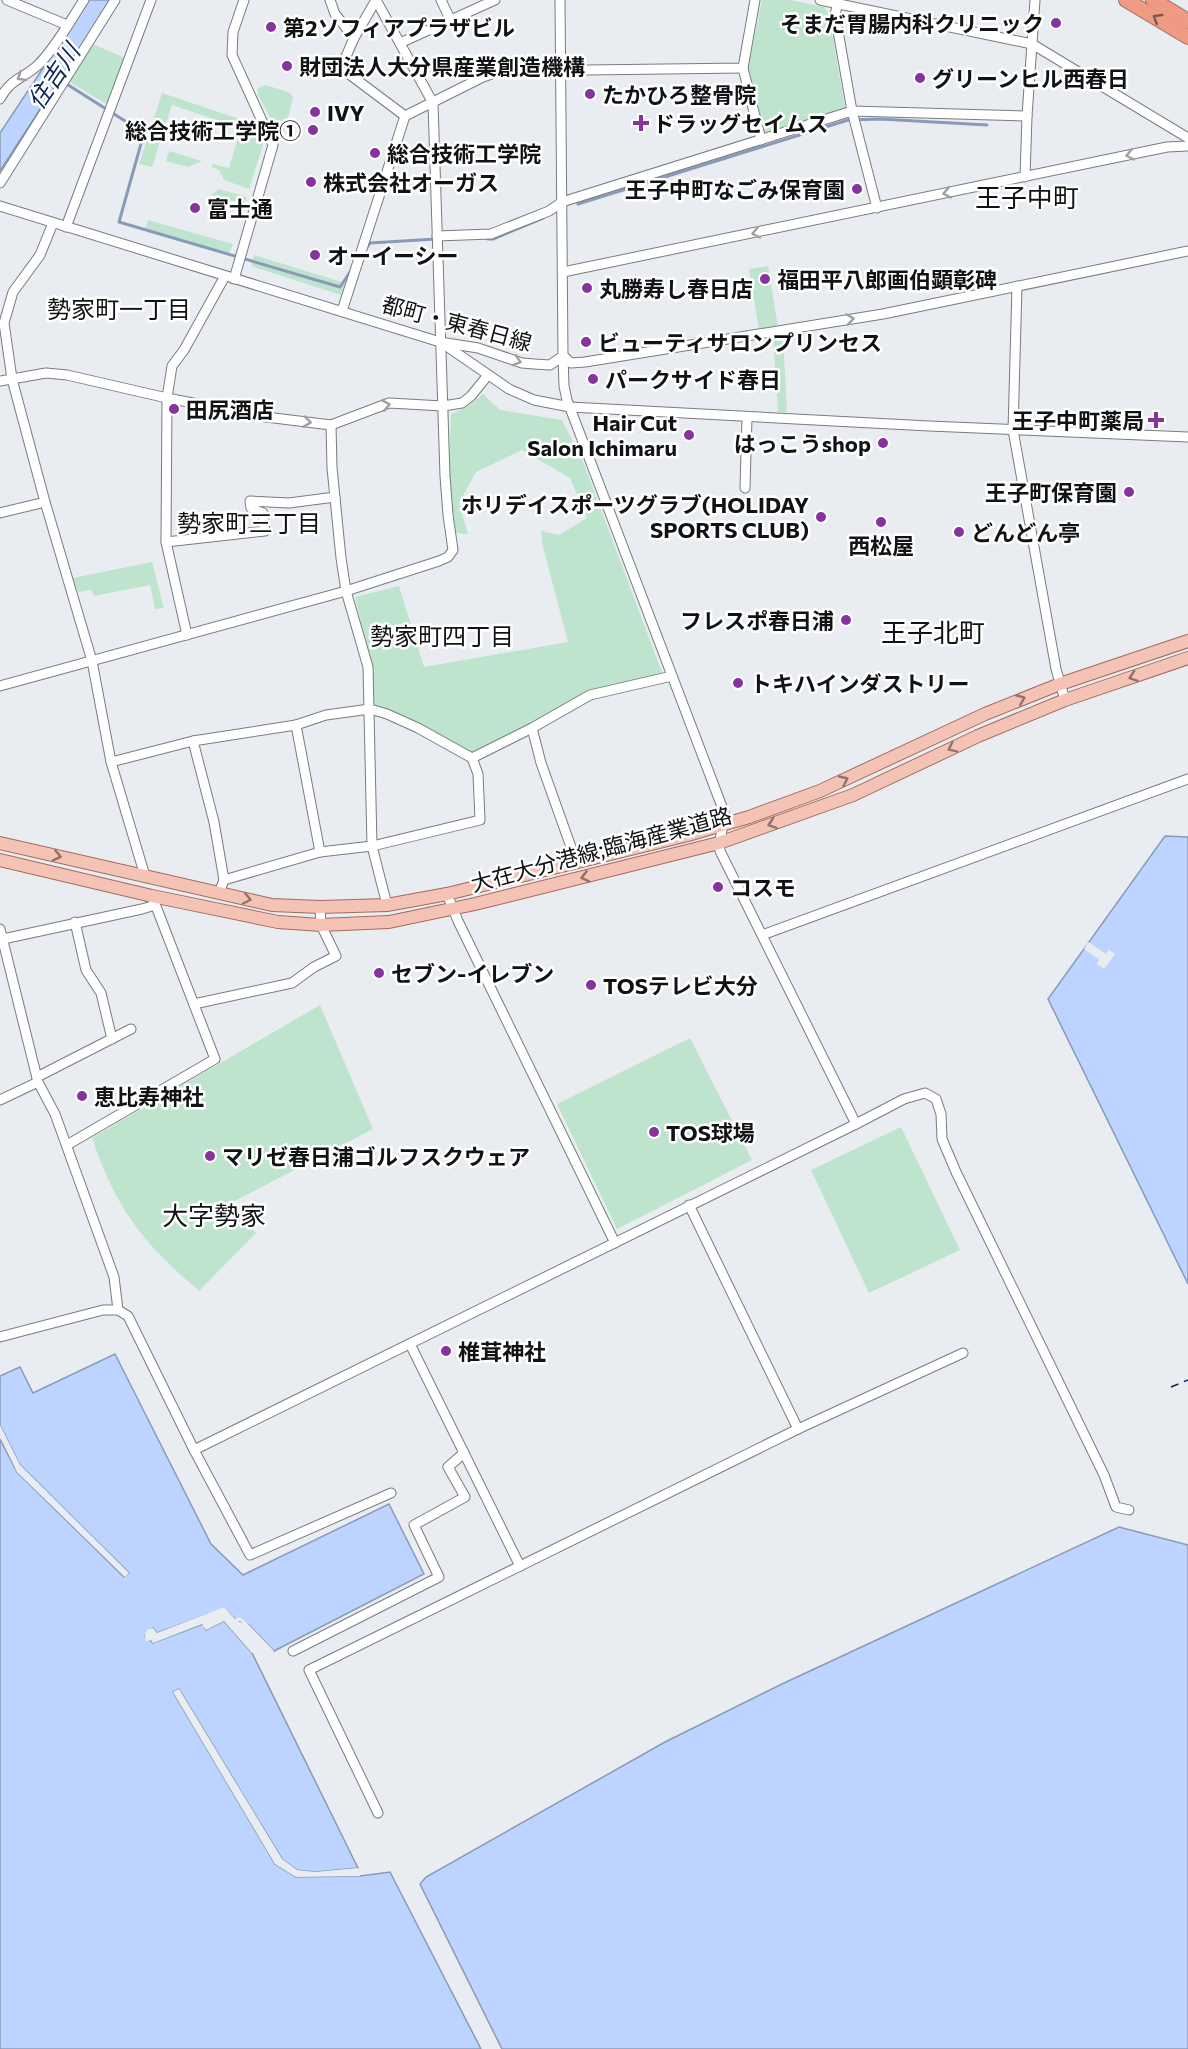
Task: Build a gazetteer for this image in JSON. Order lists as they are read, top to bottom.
{
  "streets": {
    "main road": ["大在大分港線;臨海産業道路"],
    "street": ["都町・東春日線"]
  },
  "districts": [
    "王子中町",
    "勢家町一丁目",
    "勢家町三丁目",
    "王子北町",
    "勢家町四丁目",
    "大字勢家"
  ],
  "water": ["住吉川"],
  "places": {
    "other": [
      "そまだ胃腸内科クリニック",
      "第2ソフィアプラザビル",
      "財団法人大分県産業創造機構",
      "グリーンヒル西春日",
      "たかひろ整骨院",
      "IVY",
      "総合技術工学院①",
      "総合技術工学院",
      "株式会社オーガス",
      "王子中町なごみ保育園",
      "富士通",
      "オーイーシー",
      "福田平八郎画伯顕彰碑",
      "丸勝寿し春日店",
      "ビューティサロンプリンセス",
      "パークサイド春日",
      "田尻酒店",
      "Hair Cut Salon Ichimaru",
      "はっこうshop",
      "王子町保育園",
      "ホリデイスポーツグラブ(HOLIDAY SPORTS CLUB)",
      "西松屋",
      "どんどん亭",
      "フレスポ春日浦",
      "トキハインダストリー",
      "コスモ",
      "セブン-イレブン",
      "TOSテレビ大分",
      "恵比寿神社",
      "TOS球場",
      "マリゼ春日浦ゴルフスクウェア",
      "椎茸神社"
    ],
    "health": ["ドラッグセイムス", "王子中町薬局"]
  }
}
